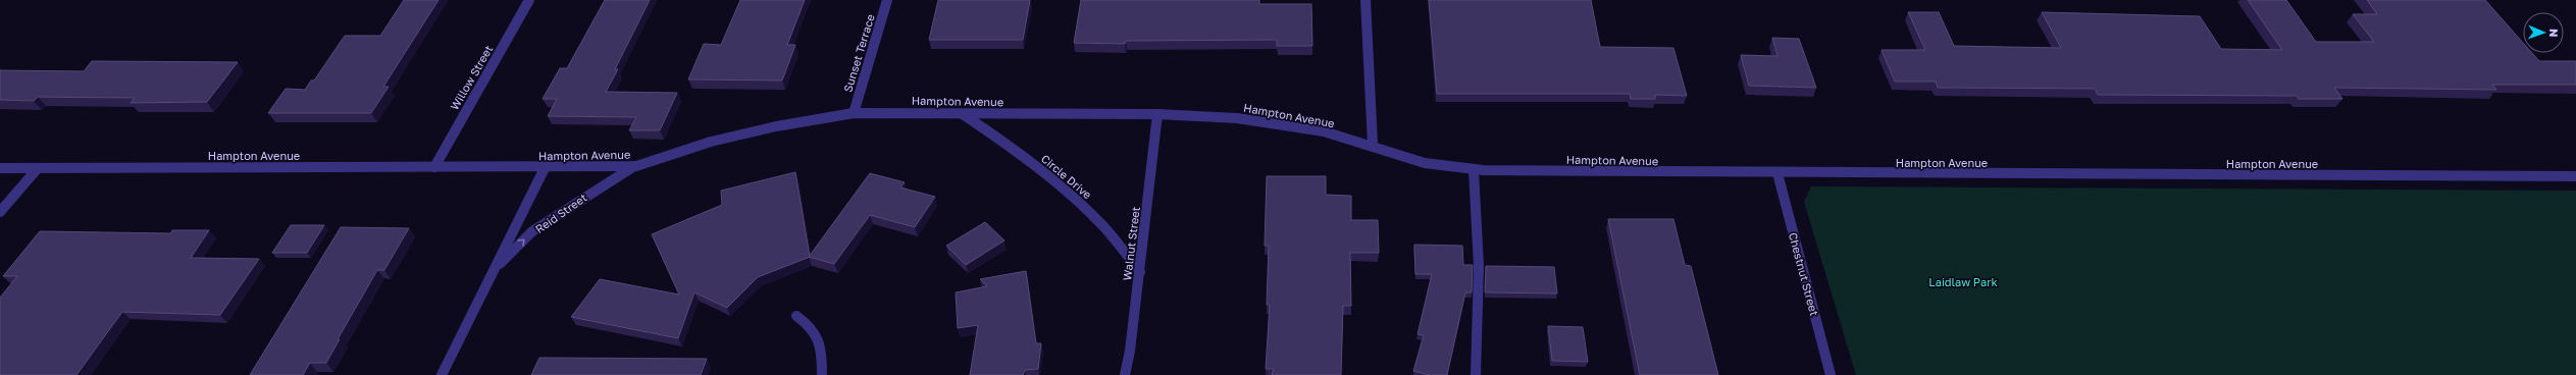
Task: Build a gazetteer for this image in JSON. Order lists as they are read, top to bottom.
{
  "streets": {
    "street": [
      "Sunset Terrace",
      "Willow Street",
      "Hampton Avenue",
      "Circle Drive",
      "Reid Street",
      "Walnut Street",
      "Chestnut Street"
    ]
  },
  "crossings": [
    ["Sunset Terrace", "Hampton Avenue"],
    ["Willow Street", "Hampton Avenue"],
    ["Hampton Avenue", "Circle Drive"],
    ["Hampton Avenue", "Reid Street"],
    ["Hampton Avenue", "Walnut Street"],
    ["Hampton Avenue", "Chestnut Street"],
    ["Circle Drive", "Walnut Street"]
  ],
  "one_way": ["Reid Street"],
  "parks": ["Laidlaw Park"],
  "north": "right"
}
